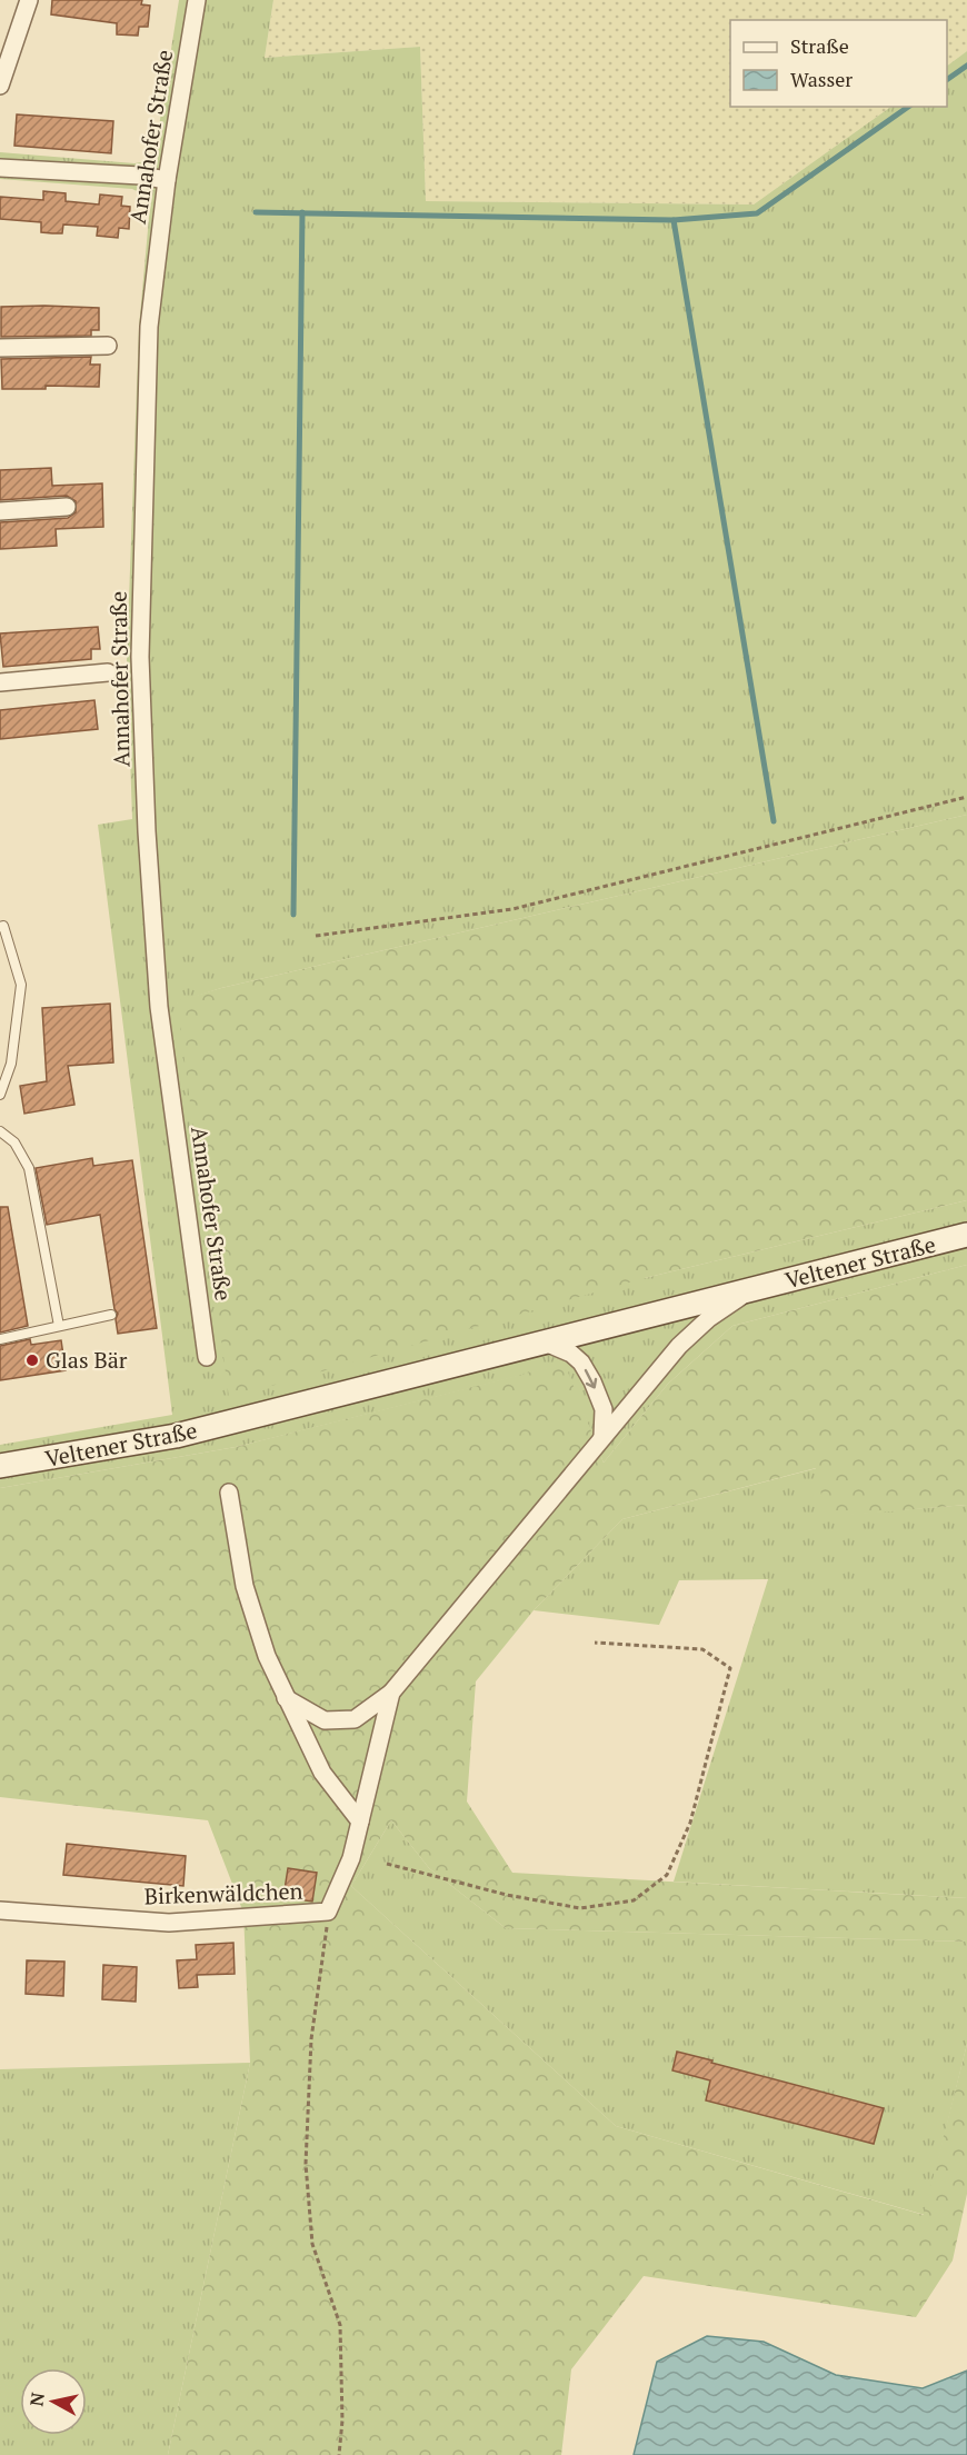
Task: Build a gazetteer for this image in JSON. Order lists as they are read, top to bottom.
{
  "streets": {
    "main road": ["Veltener Straße"],
    "street": ["Annahofer Straße", "Birkenwäldchen"]
  },
  "places": ["Glas Bär"],
  "legend": ["Straße", "Wasser"],
  "north": "left"
}
